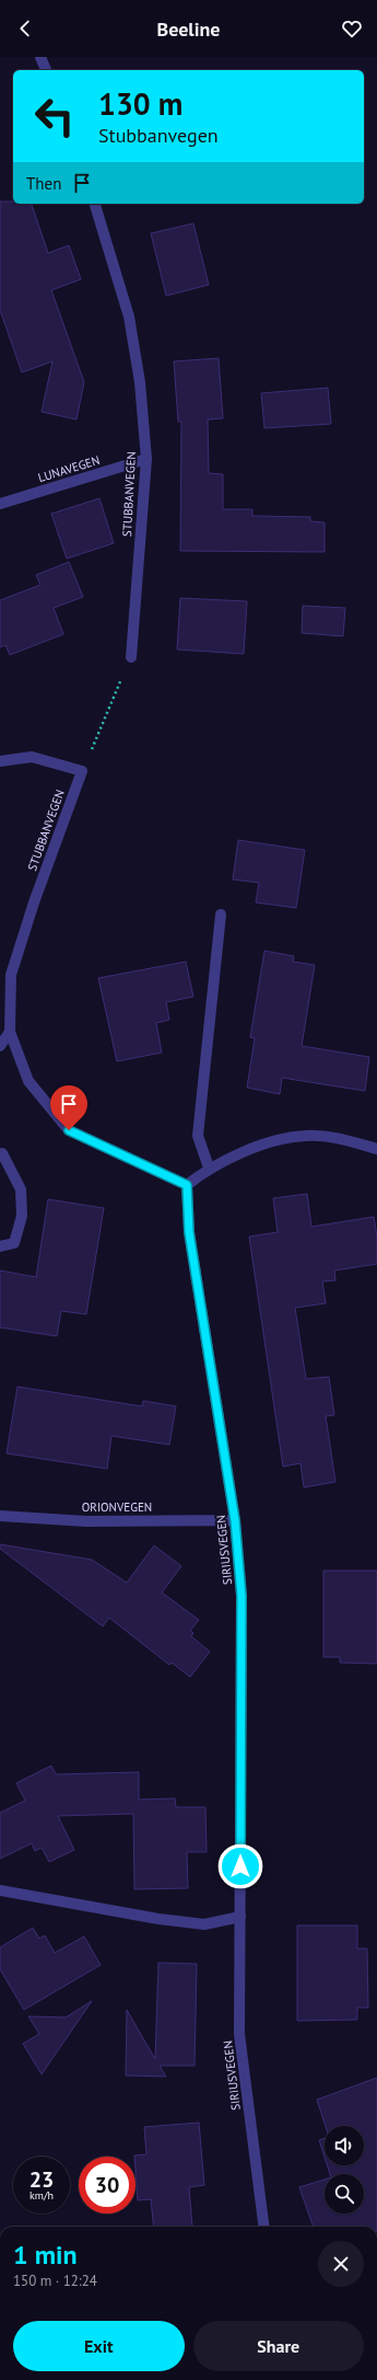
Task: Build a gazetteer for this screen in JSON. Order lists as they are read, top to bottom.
{
  "streets": {
    "street": [
      "LUNAVEGEN",
      "STUBBANVEGEN",
      "ORIONVEGEN",
      "SIRIUSVEGEN"
    ]
  },
  "crossings": [
    ["LUNAVEGEN", "STUBBANVEGEN"],
    ["STUBBANVEGEN", "SIRIUSVEGEN"],
    ["ORIONVEGEN", "SIRIUSVEGEN"]
  ],
  "page": {
    "header": "Beeline",
    "turn": ["130 m", "Stubbanvegen"],
    "then": "Then",
    "speed": "23 km/h",
    "limit": "30",
    "heading": ["1 min", "150 m · 12:24"],
    "buttons": ["Exit", "Share"]
  }
}
